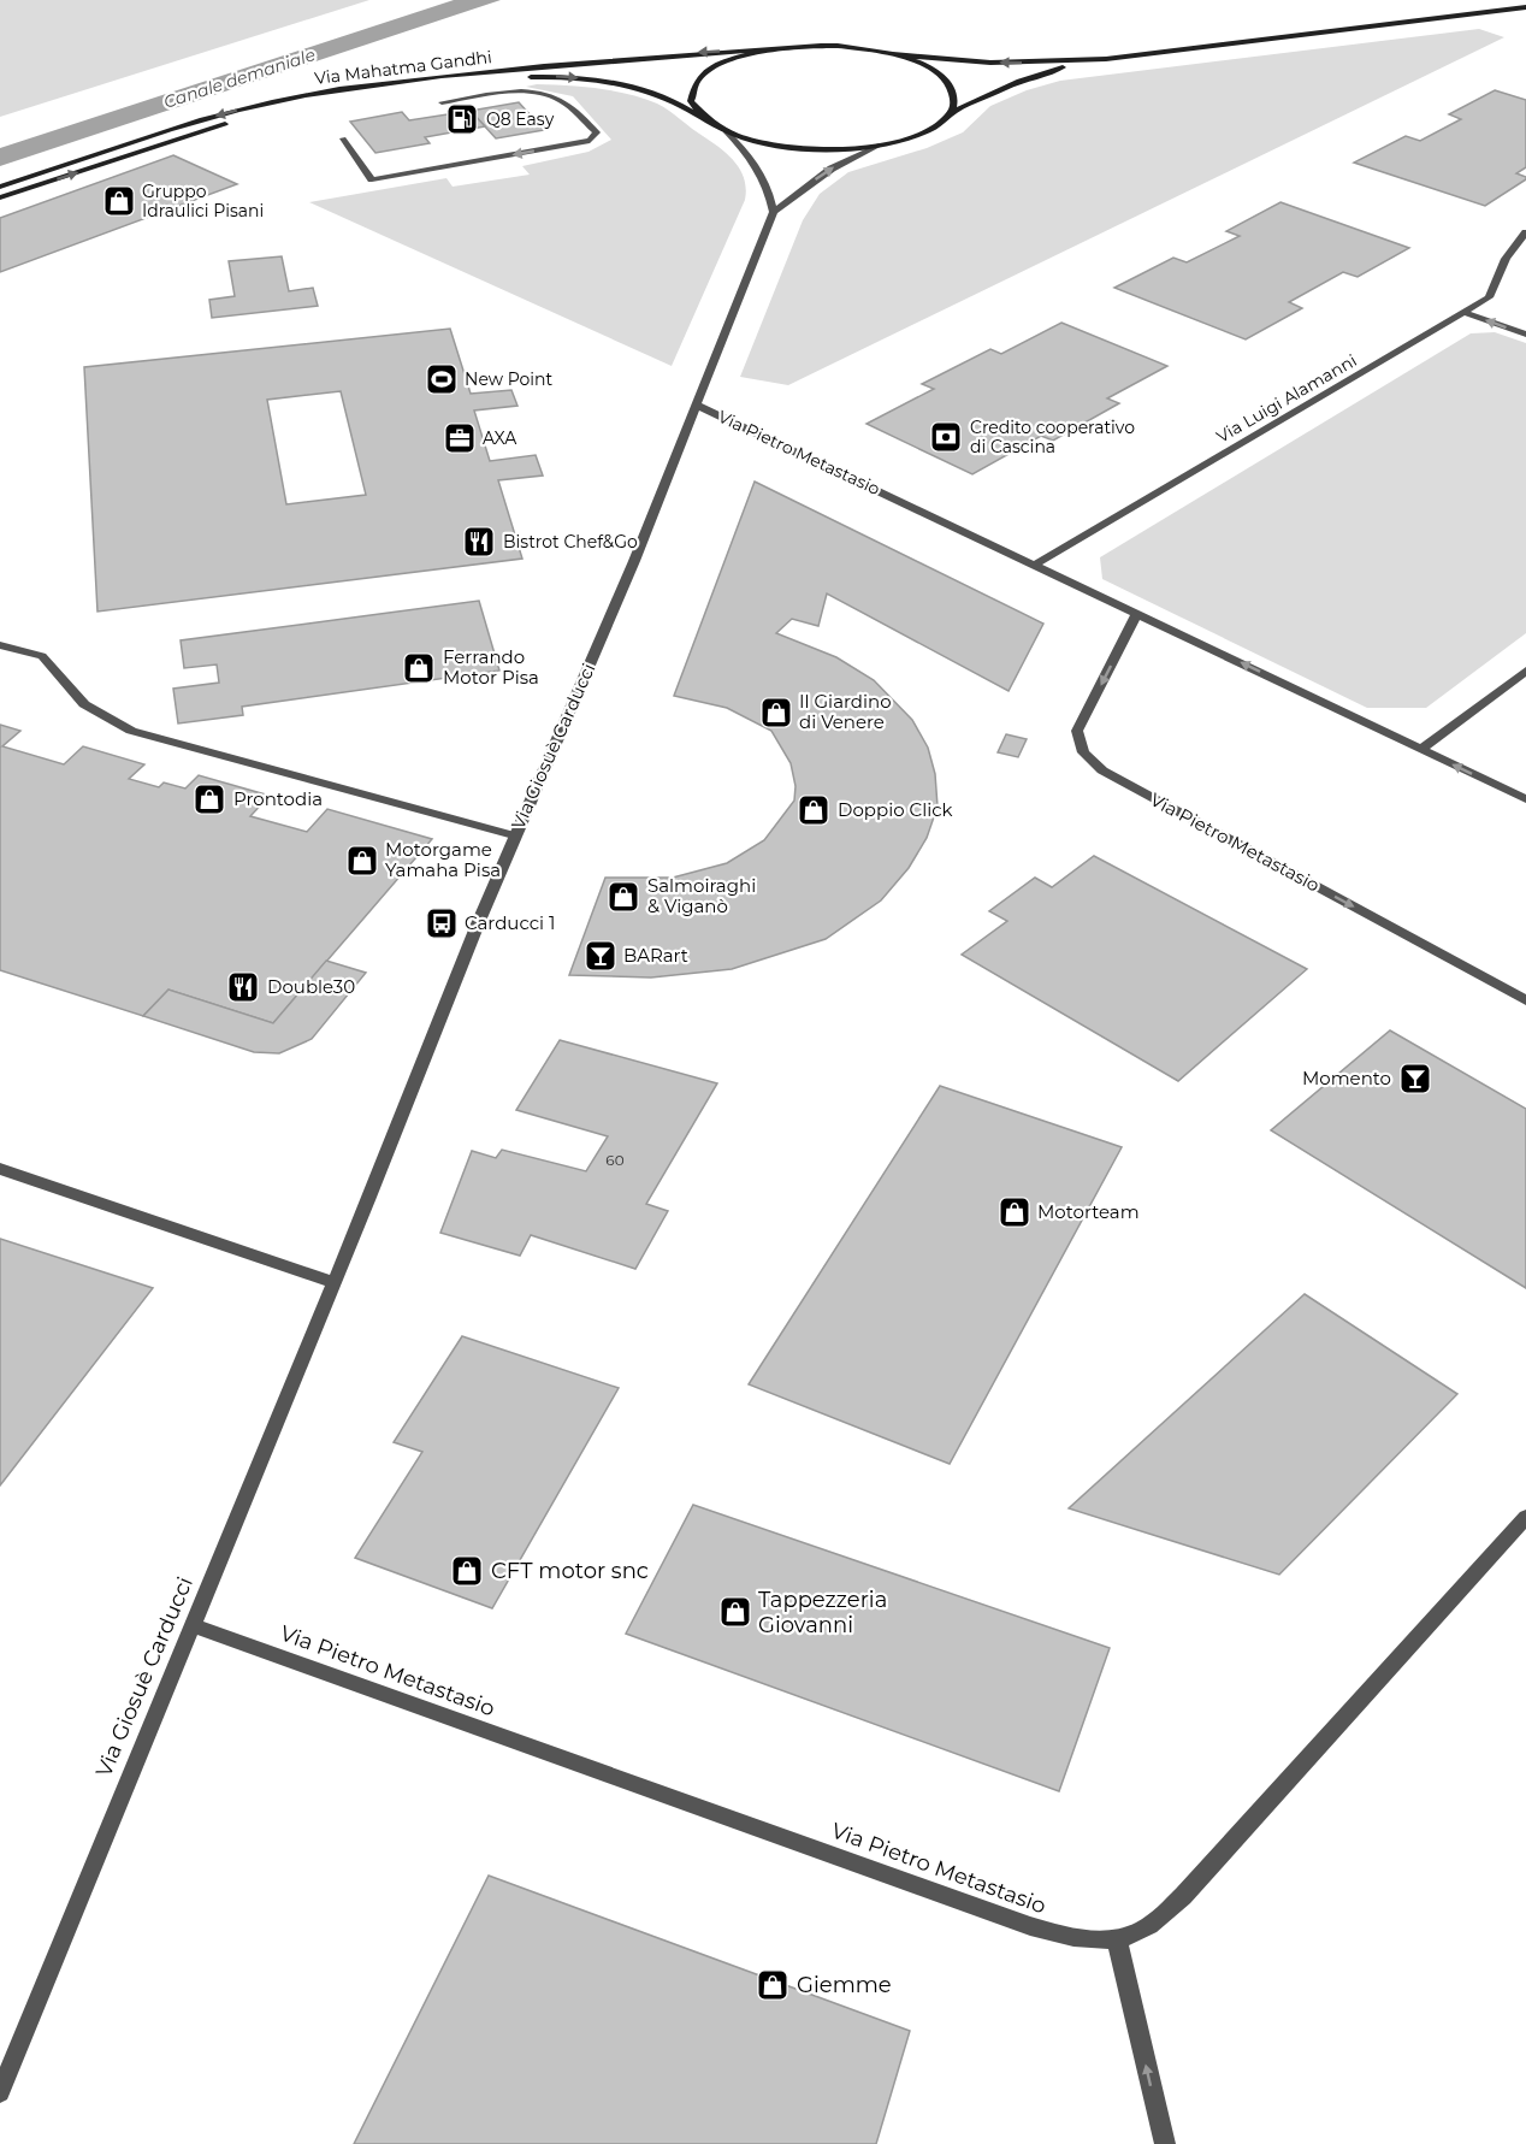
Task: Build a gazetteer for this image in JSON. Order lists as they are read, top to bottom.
{
  "streets": {
    "street": [
      "Via Mahatma Gandhi",
      "Via Luigi Alamanni",
      "Via Pietro Metastasio",
      "Via Giosuè Carducci"
    ]
  },
  "crossings": [
    ["Via Luigi Alamanni", "Via Pietro Metastasio"],
    ["Via Pietro Metastasio", "Via Giosuè Carducci"]
  ],
  "water": ["Canale demaniale"],
  "places": {
    "fuel station": ["Q8 Easy"],
    "shop": [
      "Gruppo Idraulici Pisani",
      "Ferrando Motor Pisa",
      "Il Giardino di Venere",
      "Prontodia",
      "Doppio Click",
      "Motorgame Yamaha Pisa",
      "Salmoiraghi & Viganò",
      "Motorteam",
      "CFT motor snc",
      "Tappezzeria Giovanni",
      "Giemme"
    ],
    "sports": ["New Point"],
    "bank": ["Credito cooperativo di Cascina"],
    "office": ["AXA"],
    "restaurant": ["Bistrot Chef&Go", "Double30"],
    "bus stop": ["Carducci 1"],
    "bar": ["BARart", "Momento"]
  },
  "house_numbers": ["60"]
}
